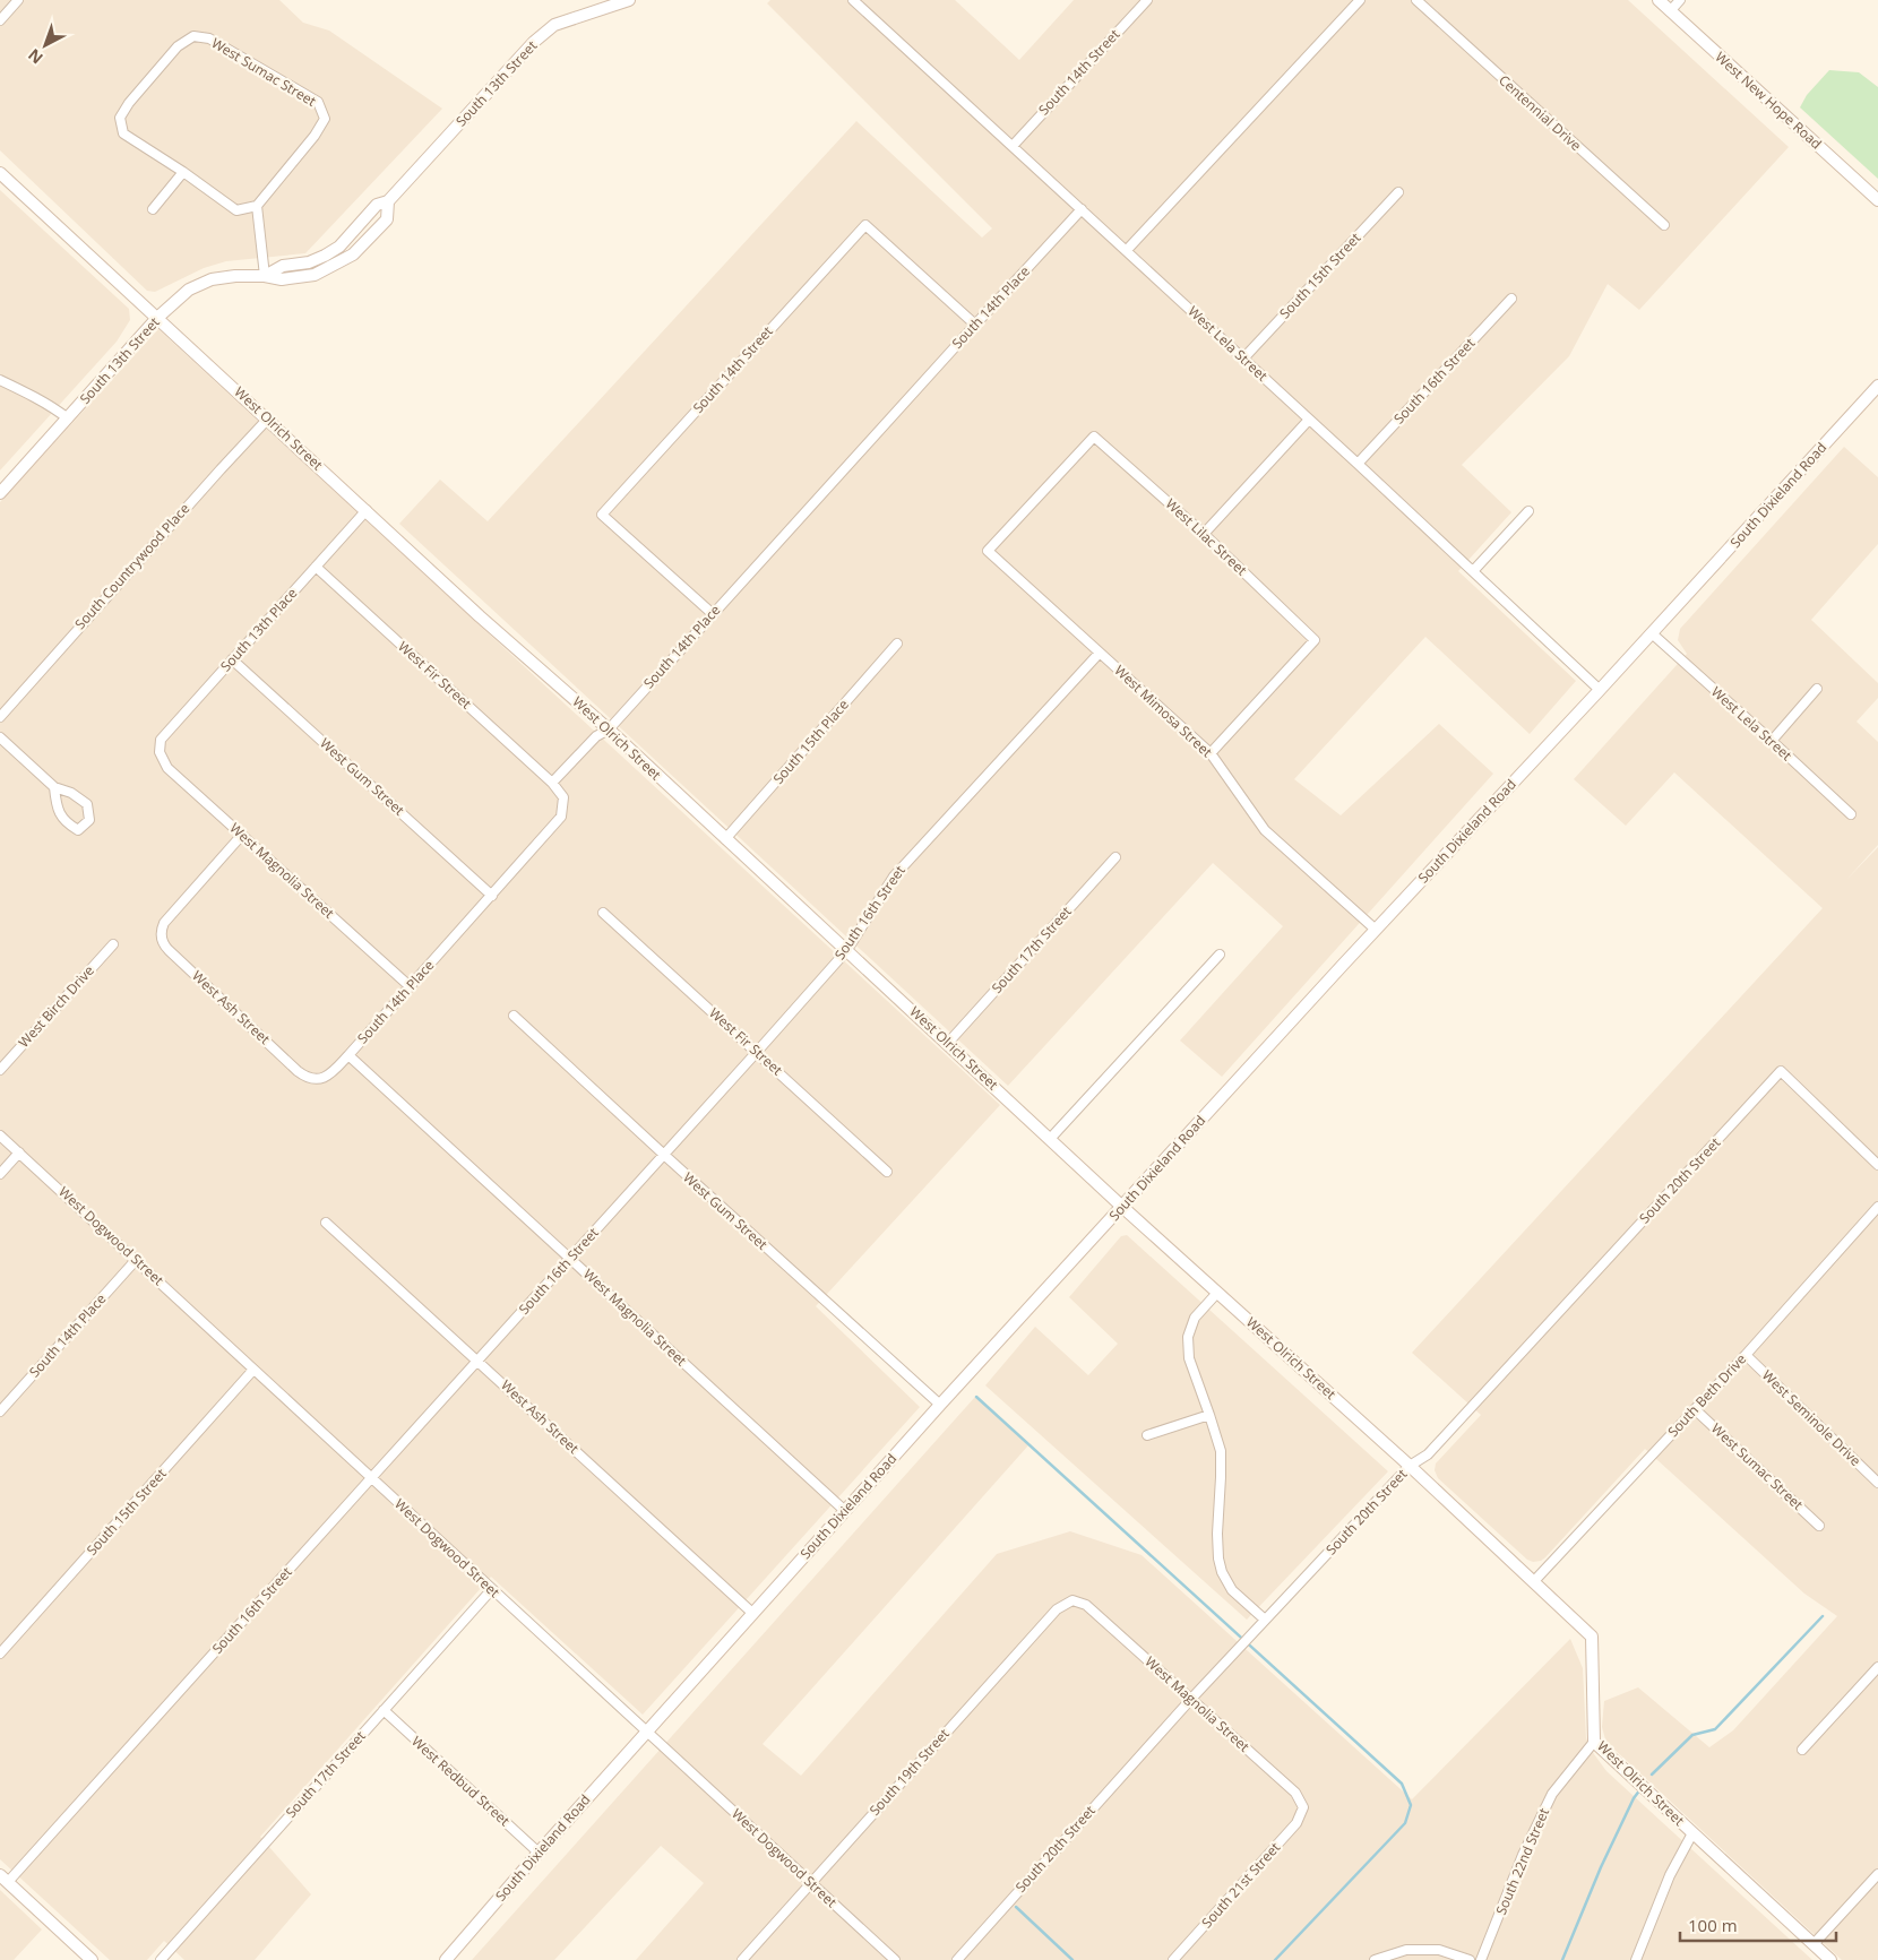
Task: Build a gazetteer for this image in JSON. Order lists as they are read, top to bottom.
{
  "streets": {
    "street": [
      "West Sumac Street",
      "South 14th Street",
      "South 13th Street",
      "West New Hope Road",
      "Centennial Drive",
      "South 15th Street",
      "South 14th Place",
      "West Lela Street",
      "South 16th Street",
      "West Olrich Street",
      "South Dixieland Road",
      "West Lilac Street",
      "South Countrywood Place",
      "South 13th Place",
      "West Fir Street",
      "West Mimosa Street",
      "South 15th Place",
      "West Gum Street",
      "West Magnolia Street",
      "South 17th Street",
      "West Birch Drive",
      "West Ash Street",
      "South 20th Street",
      "West Dogwood Street",
      "South Beth Drive",
      "West Seminole Drive",
      "South 19th Street",
      "West Redbud Street",
      "South 22nd Street",
      "South 21st Street"
    ]
  },
  "crossings": [
    ["West Sumac Street", "South Beth Drive"],
    ["South 14th Street", "South 14th Place"],
    ["South 14th Street", "West Lela Street"],
    ["South 13th Street", "West Olrich Street"],
    ["South 15th Street", "West Lela Street"],
    ["South 15th Street", "West Dogwood Street"],
    ["South 14th Place", "West Lela Street"],
    ["South 14th Place", "West Olrich Street"],
    ["South 14th Place", "West Fir Street"],
    ["South 14th Place", "West Gum Street"],
    ["South 14th Place", "West Magnolia Street"],
    ["South 14th Place", "West Ash Street"],
    ["South 14th Place", "West Dogwood Street"],
    ["West Lela Street", "South 16th Street"],
    ["West Lela Street", "South Dixieland Road"],
    ["South 16th Street", "West Olrich Street"],
    ["South 16th Street", "West Fir Street"],
    ["South 16th Street", "West Mimosa Street"],
    ["South 16th Street", "West Gum Street"],
    ["South 16th Street", "West Magnolia Street"],
    ["South 16th Street", "West Ash Street"],
    ["South 16th Street", "West Dogwood Street"],
    ["West Olrich Street", "South Dixieland Road"],
    ["West Olrich Street", "South Countrywood Place"],
    ["West Olrich Street", "South 13th Place"],
    ["West Olrich Street", "South 15th Place"],
    ["West Olrich Street", "South 17th Street"],
    ["West Olrich Street", "South 20th Street"],
    ["West Olrich Street", "South Beth Drive"],
    ["West Olrich Street", "South 22nd Street"],
    ["South Dixieland Road", "West Mimosa Street"],
    ["South Dixieland Road", "West Gum Street"],
    ["South Dixieland Road", "West Magnolia Street"],
    ["South Dixieland Road", "West Ash Street"],
    ["South Dixieland Road", "West Dogwood Street"],
    ["South Dixieland Road", "West Redbud Street"],
    ["West Lilac Street", "West Mimosa Street"],
    ["South 13th Place", "West Fir Street"],
    ["South 13th Place", "West Gum Street"],
    ["South 13th Place", "West Magnolia Street"],
    ["West Magnolia Street", "West Ash Street"],
    ["West Magnolia Street", "South 20th Street"],
    ["West Magnolia Street", "South 19th Street"],
    ["West Magnolia Street", "South 21st Street"],
    ["South 17th Street", "West Dogwood Street"],
    ["South 17th Street", "West Redbud Street"],
    ["West Dogwood Street", "South 19th Street"],
    ["South Beth Drive", "West Seminole Drive"]
  ],
  "scale_bar": "100 m",
  "north": "bottom left"
}
